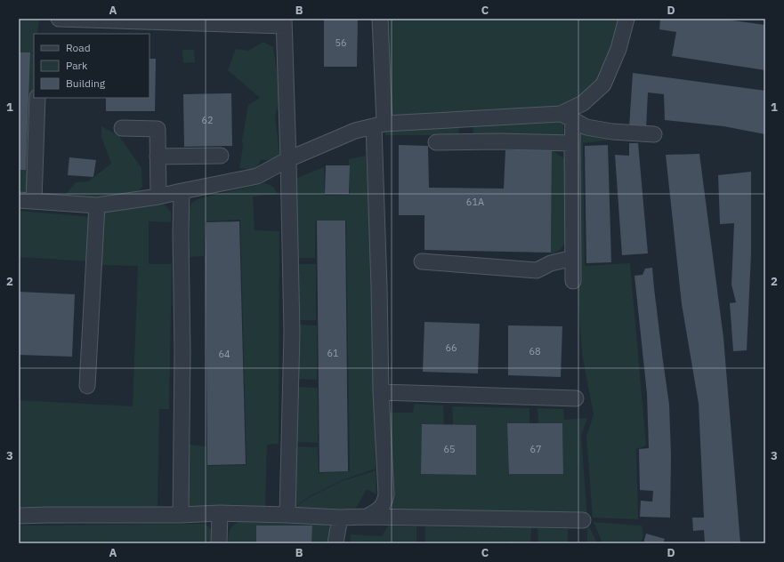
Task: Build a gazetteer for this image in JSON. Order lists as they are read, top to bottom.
{
  "house_numbers": [
    "56",
    "62",
    "61А",
    "66",
    "68",
    "61",
    "64",
    "65",
    "67"
  ],
  "legend": ["Road", "Park", "Building"],
  "grid": {
    "columns": [
      "A",
      "B",
      "C",
      "D"
    ],
    "rows": ["1", "2", "3"]
  }
}
